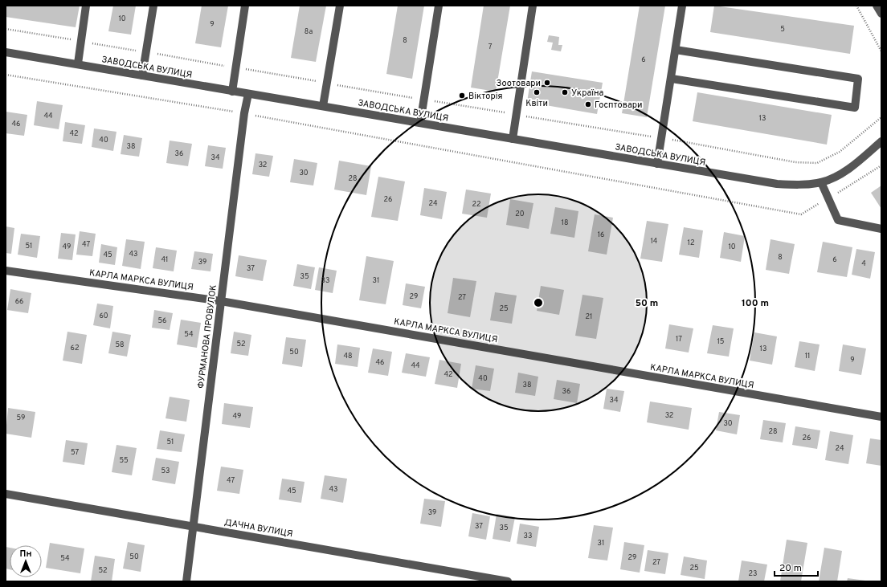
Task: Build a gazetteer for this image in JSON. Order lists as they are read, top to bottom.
{
  "streets": {
    "street": [
      "ЗАВОДСЬКА ВУЛИЦЯ",
      "КАРЛА МАРКСА ВУЛИЦЯ",
      "ФУРМАНОВА ПРОВУЛОК",
      "ДАЧНА ВУЛИЦЯ"
    ]
  },
  "crossings": [
    ["ЗАВОДСЬКА ВУЛИЦЯ", "ФУРМАНОВА ПРОВУЛОК"],
    ["КАРЛА МАРКСА ВУЛИЦЯ", "ФУРМАНОВА ПРОВУЛОК"],
    ["ФУРМАНОВА ПРОВУЛОК", "ДАЧНА ВУЛИЦЯ"]
  ],
  "places": [
    "Зоотовари",
    "Квіти",
    "Україна",
    "Вікторія",
    "Госптовари"
  ],
  "house_numbers": [
    "10",
    "9",
    "5",
    "8а",
    "8",
    "7",
    "6",
    "44",
    "13",
    "46",
    "42",
    "40",
    "38",
    "36",
    "34",
    "32",
    "30",
    "28",
    "26",
    "24",
    "22",
    "20",
    "18",
    "16",
    "14",
    "12",
    "47",
    "51",
    "49",
    "10",
    "43",
    "45",
    "8",
    "41",
    "6",
    "39",
    "4",
    "37",
    "35",
    "33",
    "31",
    "29",
    "27",
    "66",
    "25",
    "60",
    "21",
    "56",
    "54",
    "17",
    "15",
    "52",
    "58",
    "62",
    "13",
    "50",
    "48",
    "11",
    "9",
    "46",
    "44",
    "42",
    "40",
    "38",
    "36",
    "34",
    "32",
    "49",
    "59",
    "30",
    "28",
    "26",
    "51",
    "24",
    "57",
    "55",
    "53",
    "47",
    "43",
    "45",
    "39",
    "37",
    "35",
    "33",
    "31",
    "50",
    "29",
    "54",
    "27",
    "25",
    "52",
    "23"
  ],
  "scale_bar": "20 m",
  "north": "top",
  "rings": ["50 m", "100 m"]
}
